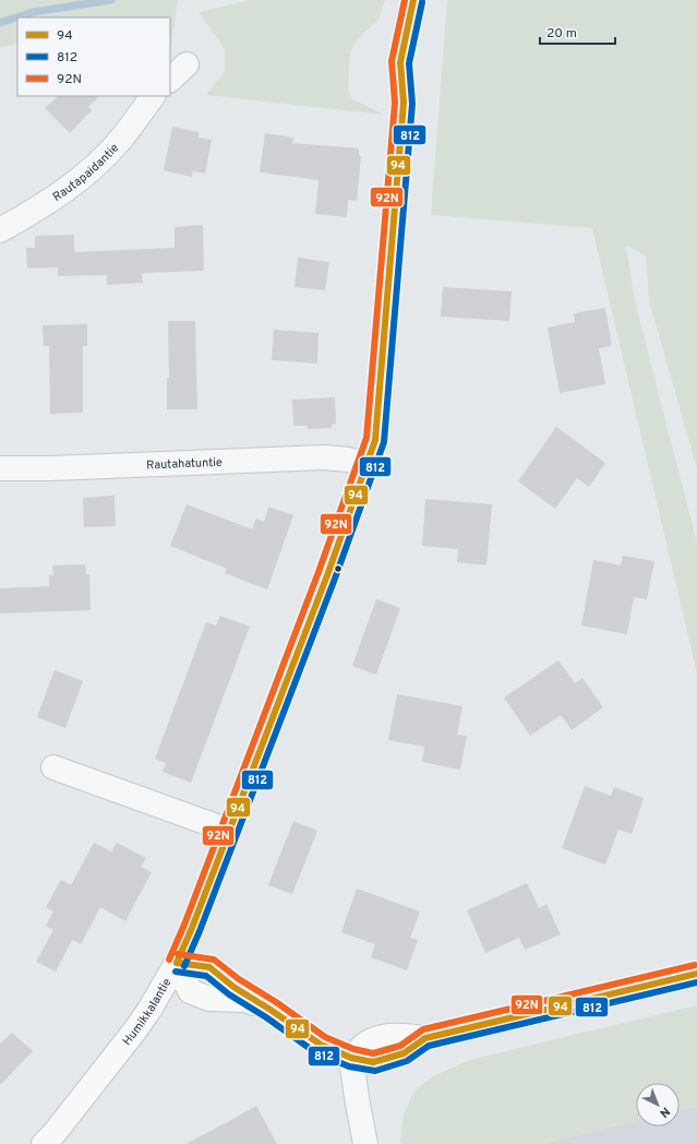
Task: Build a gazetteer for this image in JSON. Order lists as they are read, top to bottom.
{
  "streets": {
    "street": ["Rautapaidantie", "Rautahatuntie", "Humikkalantie"]
  },
  "crossings": [
    ["Rautahatuntie", "Humikkalantie"]
  ],
  "lines": ["transit line 94", "transit line 92N", "transit line 812"],
  "legend": ["94", "812", "92N"],
  "scale_bar": "20 m",
  "north": "bottom right"
}
